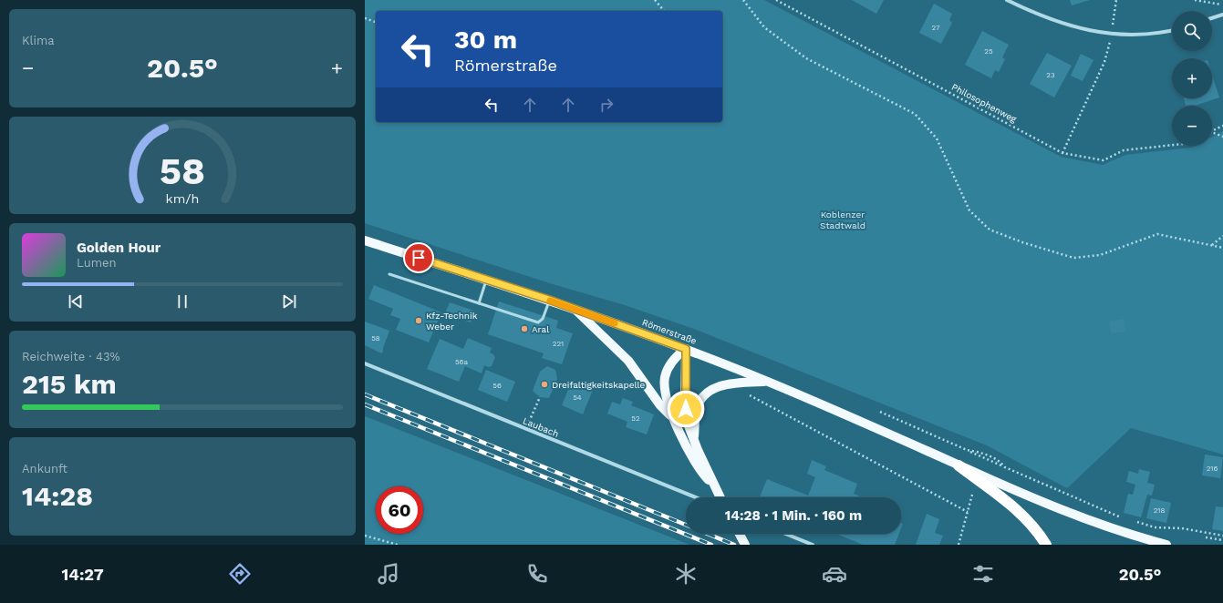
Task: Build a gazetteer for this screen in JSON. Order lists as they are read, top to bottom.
{
  "streets": {
    "main road": ["Römerstraße"],
    "street": ["Laubach"],
    "path": ["Philosophenweg"]
  },
  "parks": ["Koblenzer Stadtwald"],
  "places": ["Kfz-Technik Weber", "Aral", "Dreifaltigkeitskapelle"],
  "house_numbers": [
    "27",
    "25",
    "23",
    "58",
    "221",
    "56a",
    "56",
    "54",
    "52",
    "216",
    "218"
  ],
  "page": {
    "tile": [
      "Klima",
      ["Reichweite · 43%", "215 km"],
      ["Ankunft", "14:28"]
    ],
    "map_buttons": ["+", "−"],
    "turn": ["30 m", "Römerstraße"],
    "heat": ["−", "20.5°", "+"],
    "song": ["Golden Hour", "Lumen"],
    "limit": "60",
    "trip": "14:28 · 1 Min. · 160 m",
    "tabs": ["14:27", "20.5°"],
    "gauge": ["58", "km/h"]
  }
}
